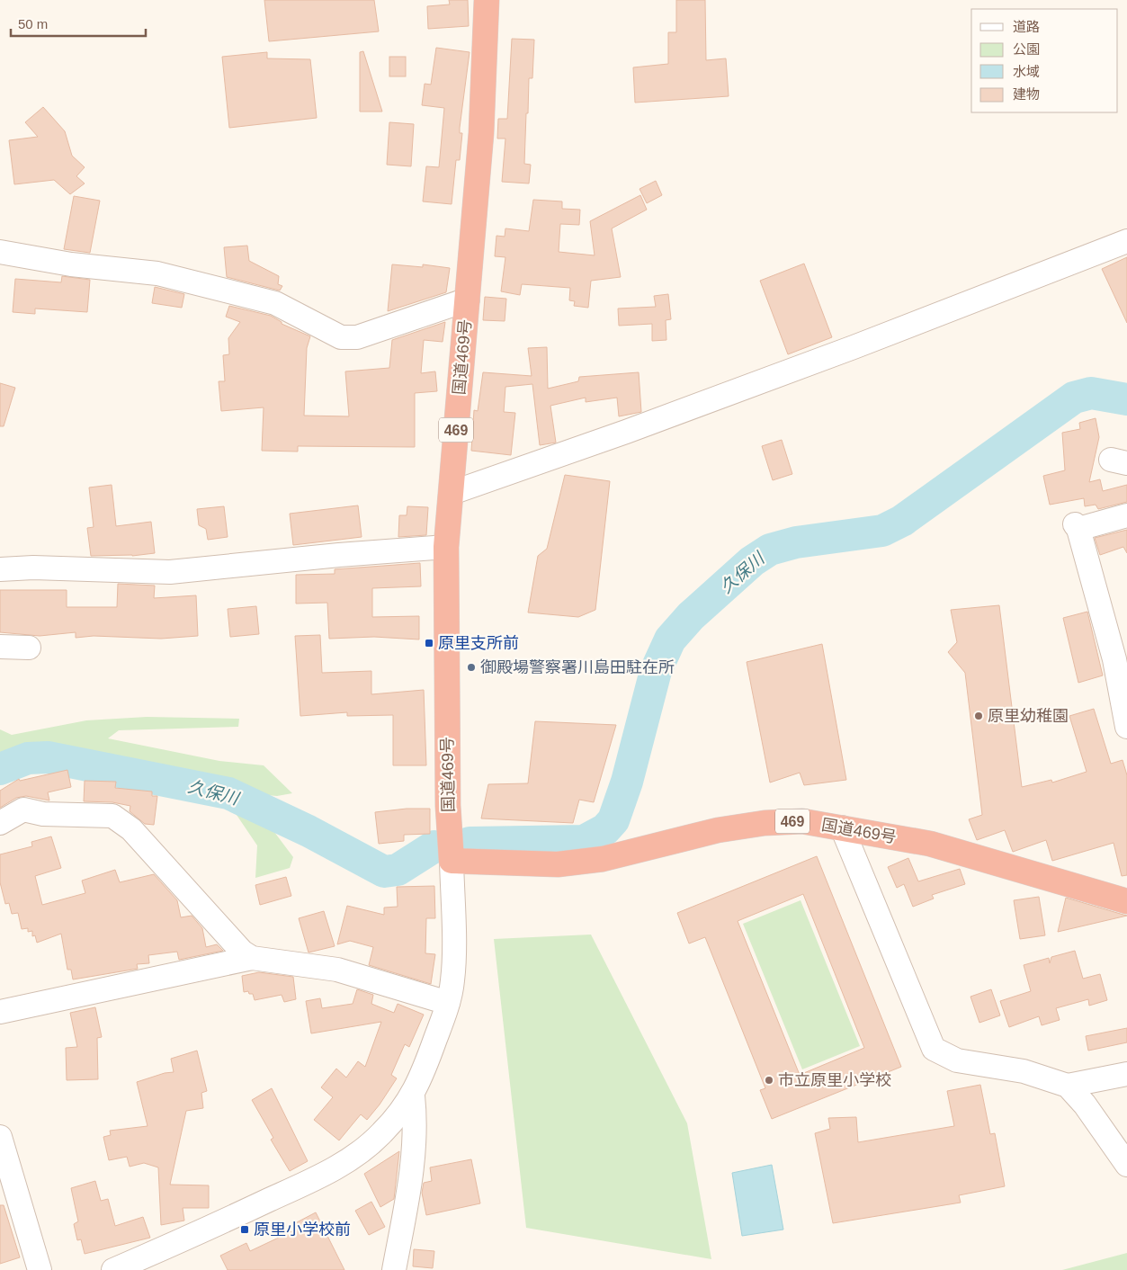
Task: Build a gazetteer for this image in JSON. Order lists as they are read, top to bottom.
{
  "streets": {
    "highway": ["国道469号", "469"]
  },
  "water": ["久保川"],
  "places": {
    "transit": ["原里支所前", "原里小学校前"],
    "other": ["御殿場警察署川島田駐在所", "原里幼稚園", "市立原里小学校"]
  },
  "legend": [
    "道路",
    "公園",
    "水域",
    "建物"
  ],
  "scale_bar": "50 m"
}
